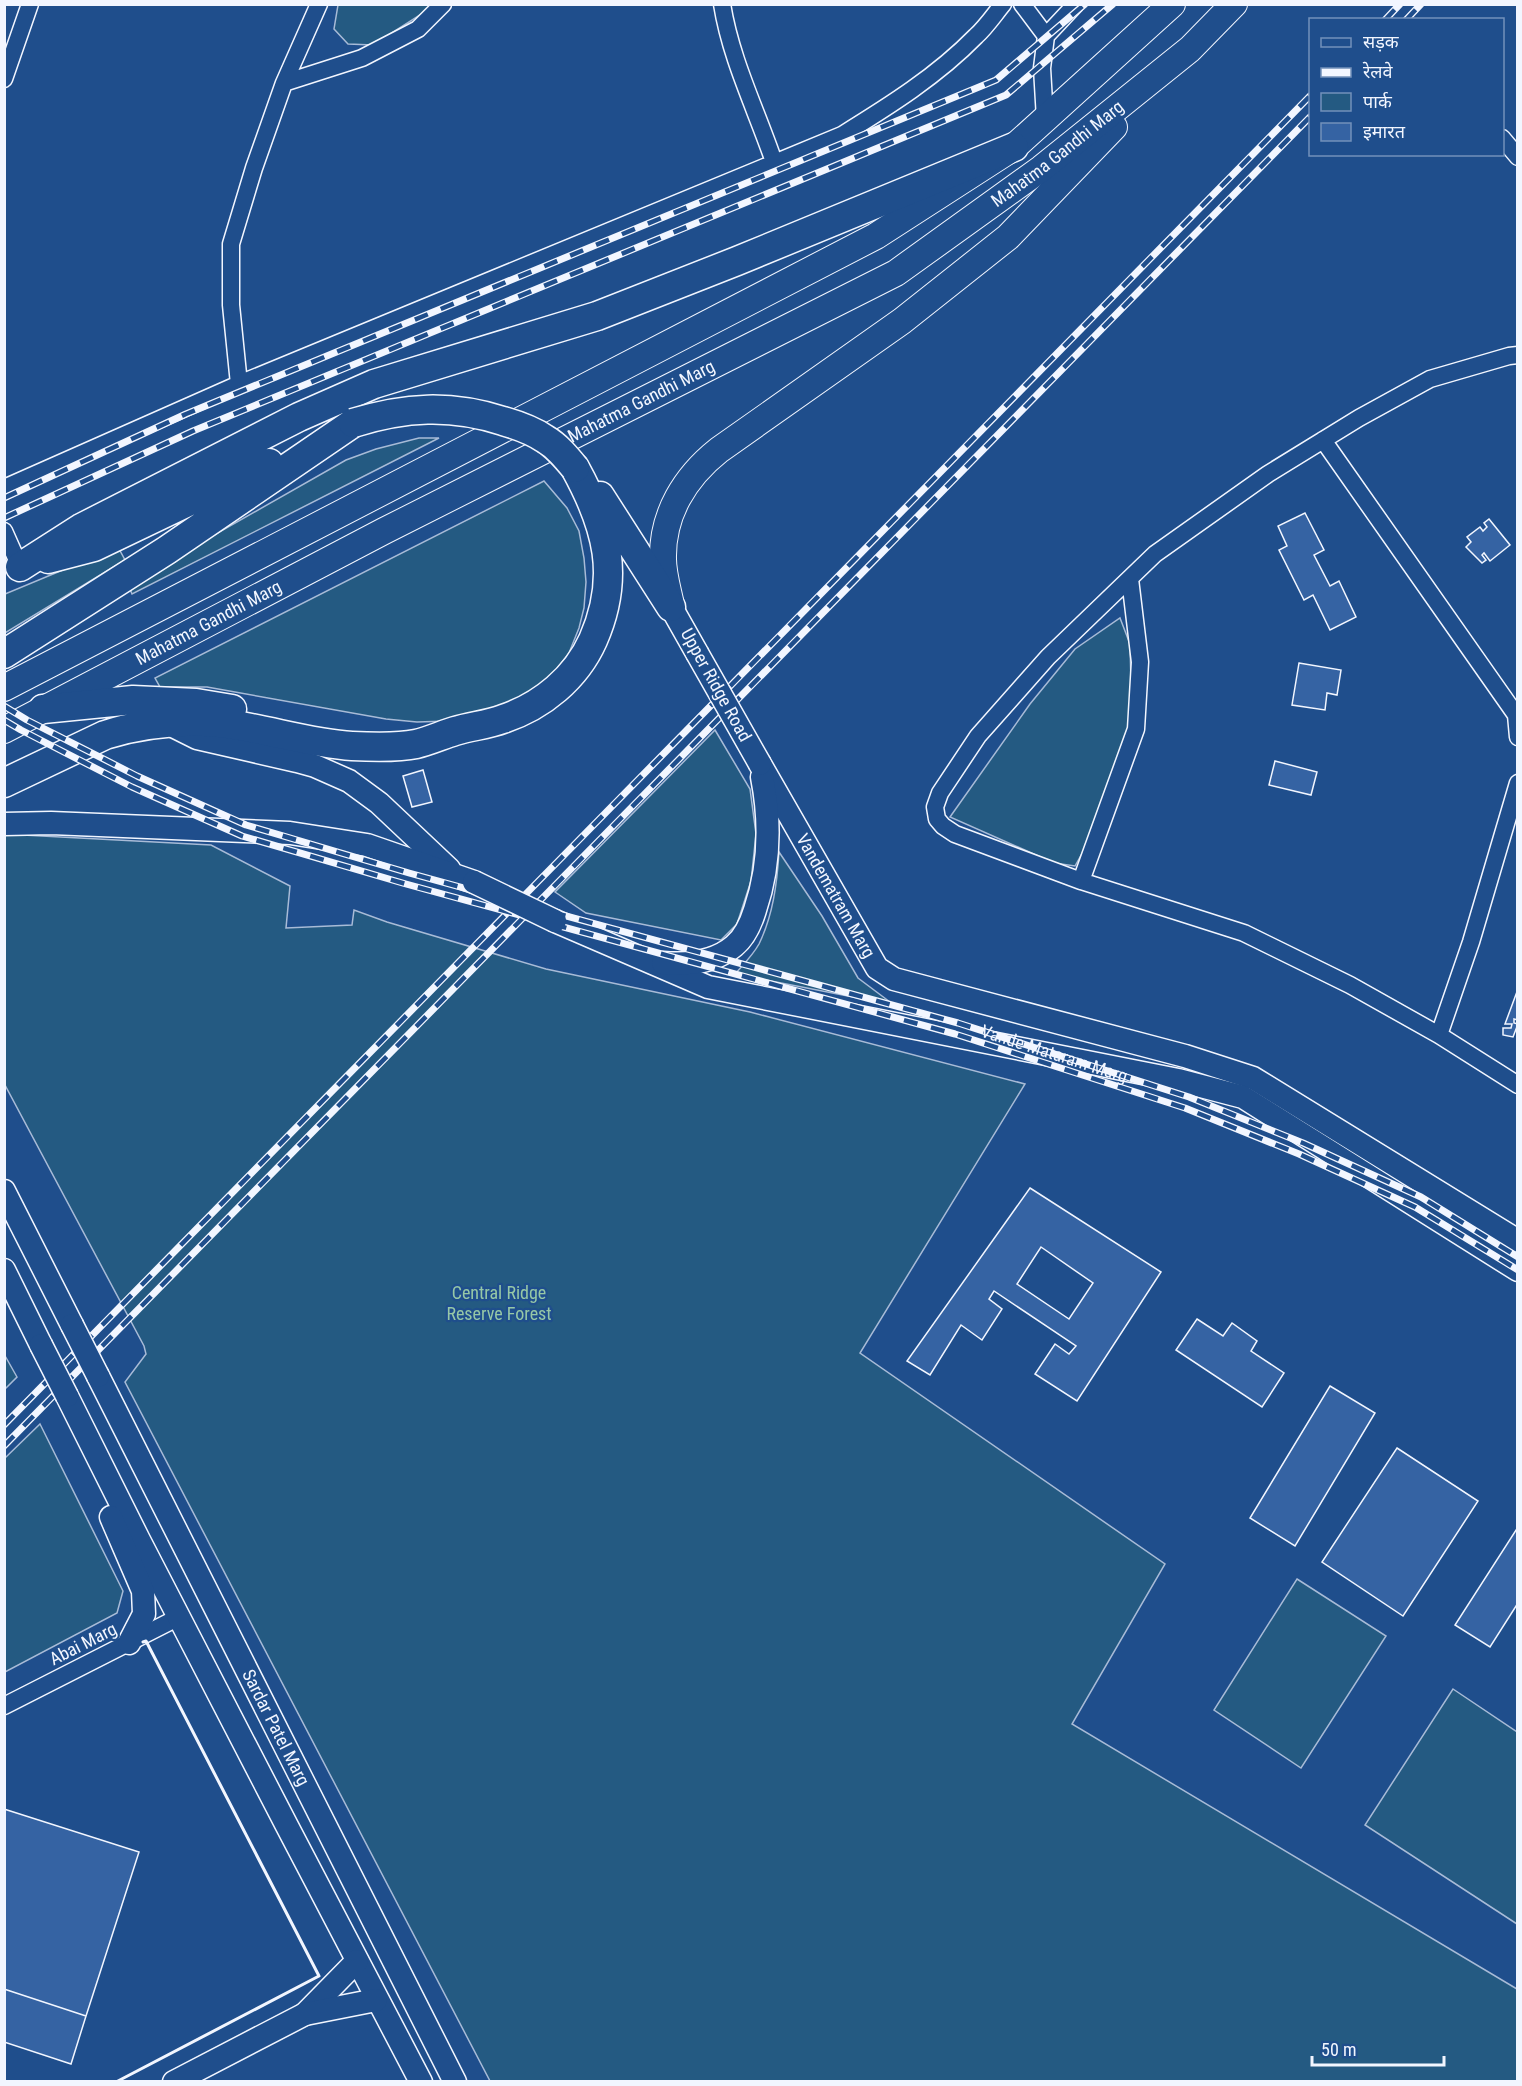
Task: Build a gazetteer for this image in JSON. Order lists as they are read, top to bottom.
{
  "streets": {
    "main road": [
      "Mahatma Gandhi Marg",
      "Upper Ridge Road",
      "Vandematram Marg",
      "Vande Mataram Marg",
      "Sardar Patel Marg"
    ],
    "street": ["Abai Marg"]
  },
  "crossings": [
    ["Upper Ridge Road", "Vandematram Marg"],
    ["Vandematram Marg", "Vande Mataram Marg"],
    ["Abai Marg", "Sardar Patel Marg"]
  ],
  "parks": ["Central Ridge Reserve Forest"],
  "legend": [
    "सड़क",
    "रेलवे",
    "पार्क",
    "इमारत"
  ],
  "scale_bar": "50 m"
}
